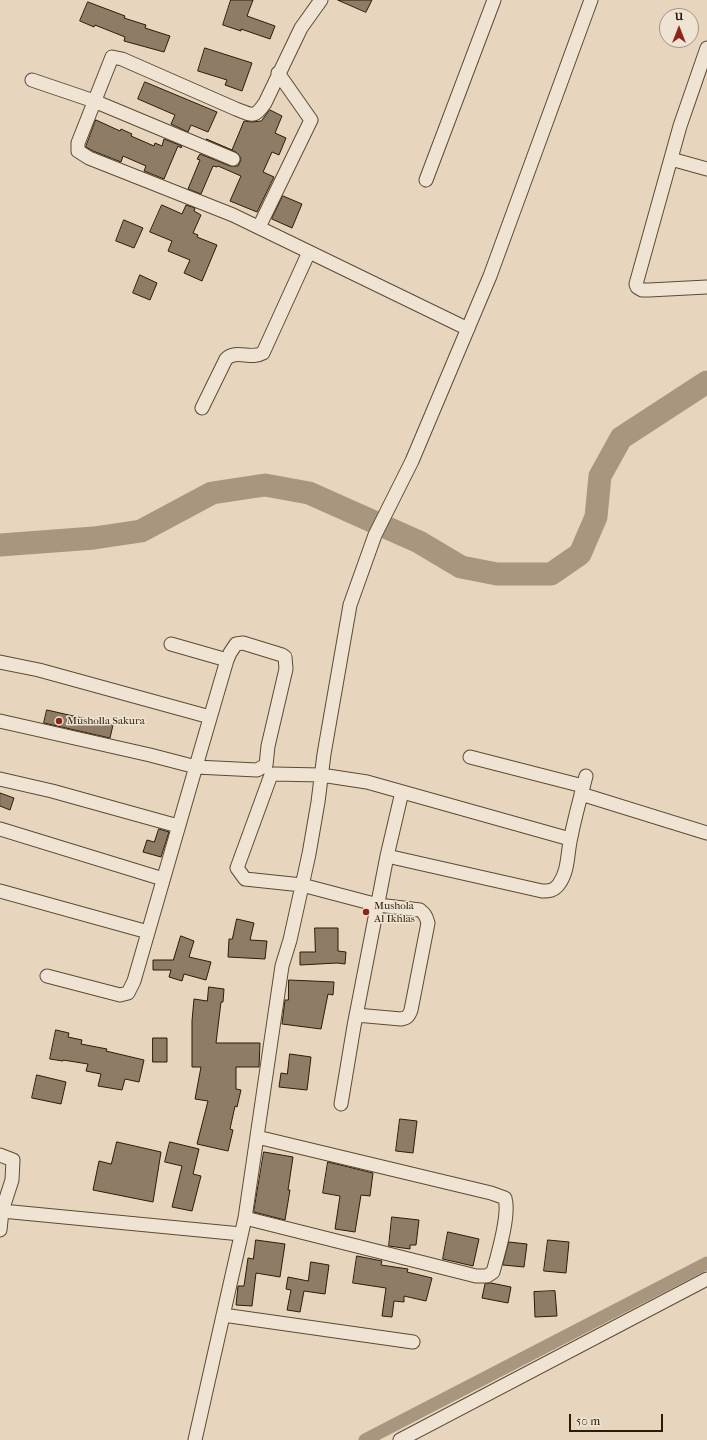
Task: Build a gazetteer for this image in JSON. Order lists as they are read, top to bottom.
{
  "places": ["Musholla Sakura", "Mushola Al Ikhlas"],
  "scale_bar": "50 m",
  "north": "top"
}
